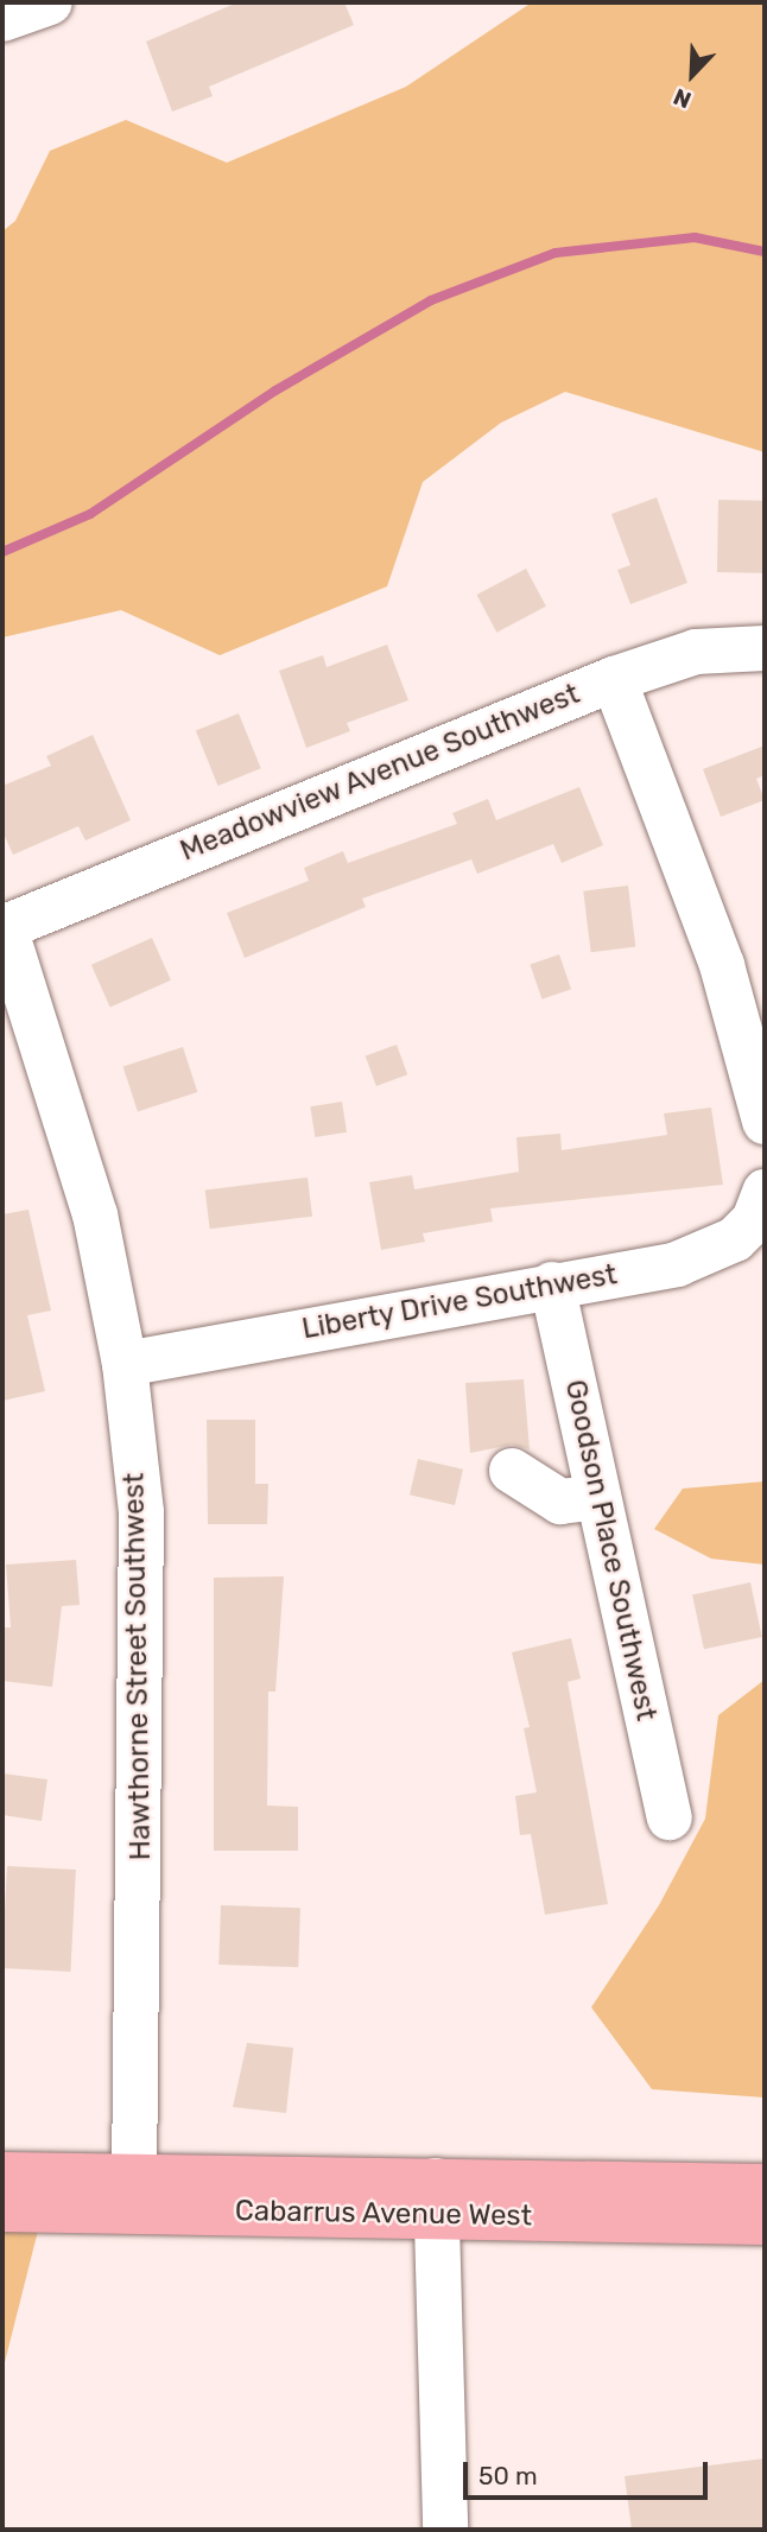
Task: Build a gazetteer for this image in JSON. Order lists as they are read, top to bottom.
{
  "streets": {
    "main road": ["Cabarrus Avenue West"],
    "street": [
      "Meadowview Avenue Southwest",
      "Liberty Drive Southwest",
      "Goodson Place Southwest",
      "Hawthorne Street Southwest"
    ]
  },
  "crossings": [
    ["Meadowview Avenue Southwest", "Hawthorne Street Southwest"],
    ["Liberty Drive Southwest", "Goodson Place Southwest"],
    ["Liberty Drive Southwest", "Hawthorne Street Southwest"],
    ["Hawthorne Street Southwest", "Cabarrus Avenue West"]
  ],
  "scale_bar": "50 m",
  "north": "bottom left"
}
